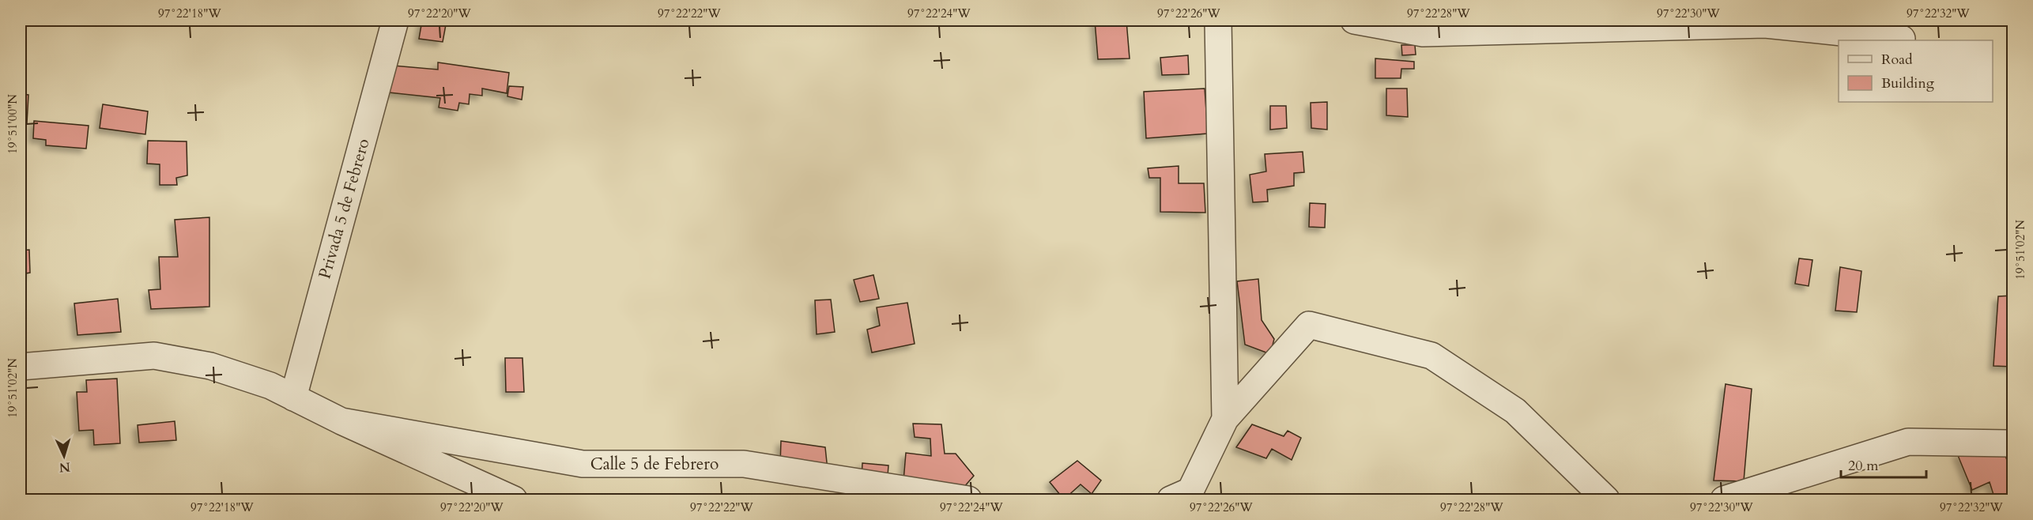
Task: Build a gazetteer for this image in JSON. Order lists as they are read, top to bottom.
{
  "streets": {
    "street": ["Privada 5 de Febrero", "Calle 5 de Febrero"]
  },
  "crossings": [
    ["Privada 5 de Febrero", "Calle 5 de Febrero"]
  ],
  "legend": ["Road", "Building"],
  "scale_bar": "20 m",
  "north": "bottom",
  "coordinates": [
    "97°22'18\"W",
    "97°22'20\"W",
    "97°22'22\"W",
    "97°22'24\"W",
    "97°22'26\"W",
    "97°22'28\"W",
    "97°22'30\"W",
    "97°22'32\"W",
    "19°51'00\"N",
    "19°51'02\"N"
  ]
}
